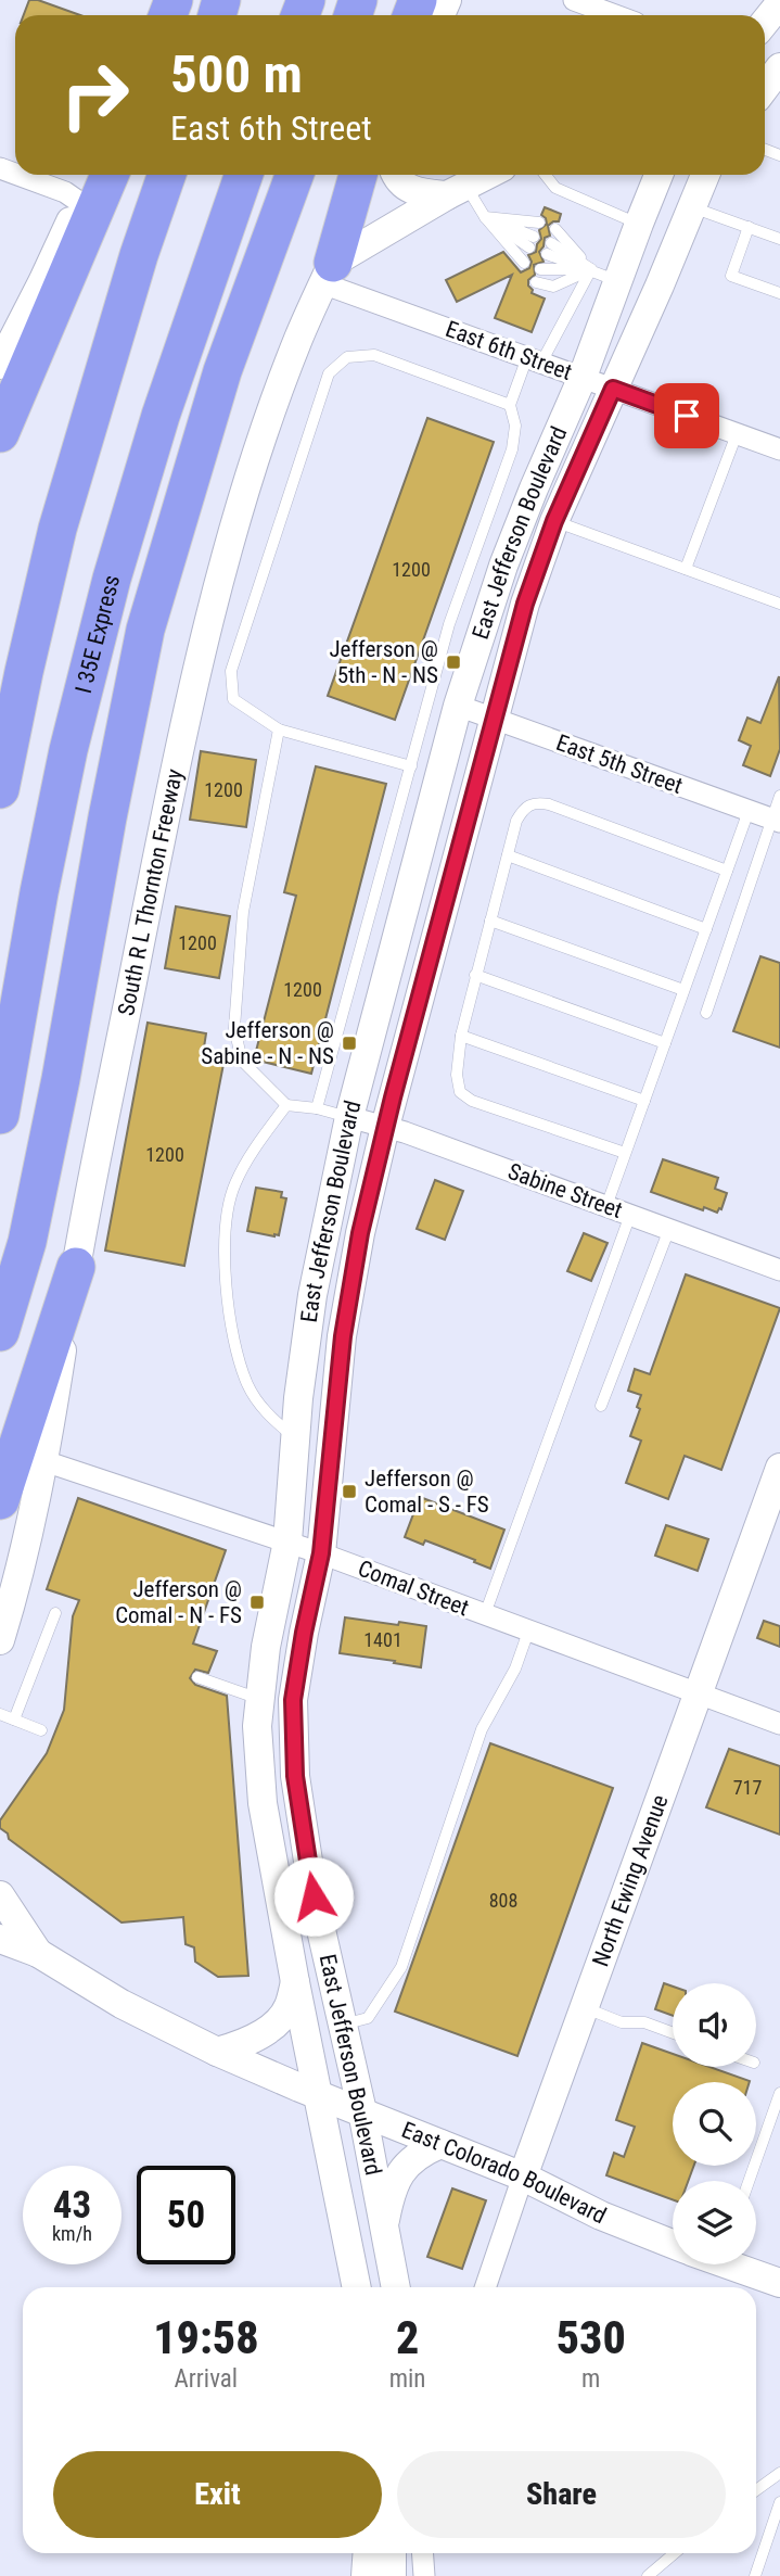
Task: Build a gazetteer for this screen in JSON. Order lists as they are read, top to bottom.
{
  "streets": {
    "highway": ["I 35E Express"],
    "main road": [
      "East Jefferson Boulevard",
      "South R L Thornton Freeway",
      "North Ewing Avenue",
      "East Colorado Boulevard"
    ],
    "street": [
      "East 6th Street",
      "East 5th Street",
      "Sabine Street",
      "Comal Street"
    ]
  },
  "crossings": [
    ["East 6th Street", "East Jefferson Boulevard"],
    ["East 6th Street", "South R L Thornton Freeway"],
    ["East Jefferson Boulevard", "East 5th Street"],
    ["East Jefferson Boulevard", "Sabine Street"],
    ["East Jefferson Boulevard", "Comal Street"],
    ["East Jefferson Boulevard", "East Colorado Boulevard"],
    ["South R L Thornton Freeway", "Comal Street"],
    ["Comal Street", "North Ewing Avenue"],
    ["North Ewing Avenue", "East Colorado Boulevard"]
  ],
  "places": {
    "transit": [
      "Jefferson @ 5th - N - NS",
      "Jefferson @ Sabine - N - NS",
      "Jefferson @ Comal - S - FS",
      "Jefferson @ Comal - N - FS"
    ]
  },
  "house_numbers": [
    "1200",
    "1200",
    "1200",
    "1200",
    "1200",
    "1401",
    "717",
    "808"
  ],
  "page": {
    "turn": ["500 m", "East 6th Street"],
    "speed": "43 km/h",
    "limit": "50",
    "eta": [
      "19:58",
      "Arrival",
      "2",
      "min",
      "530",
      "m"
    ],
    "buttons": ["Exit", "Share"]
  }
}
